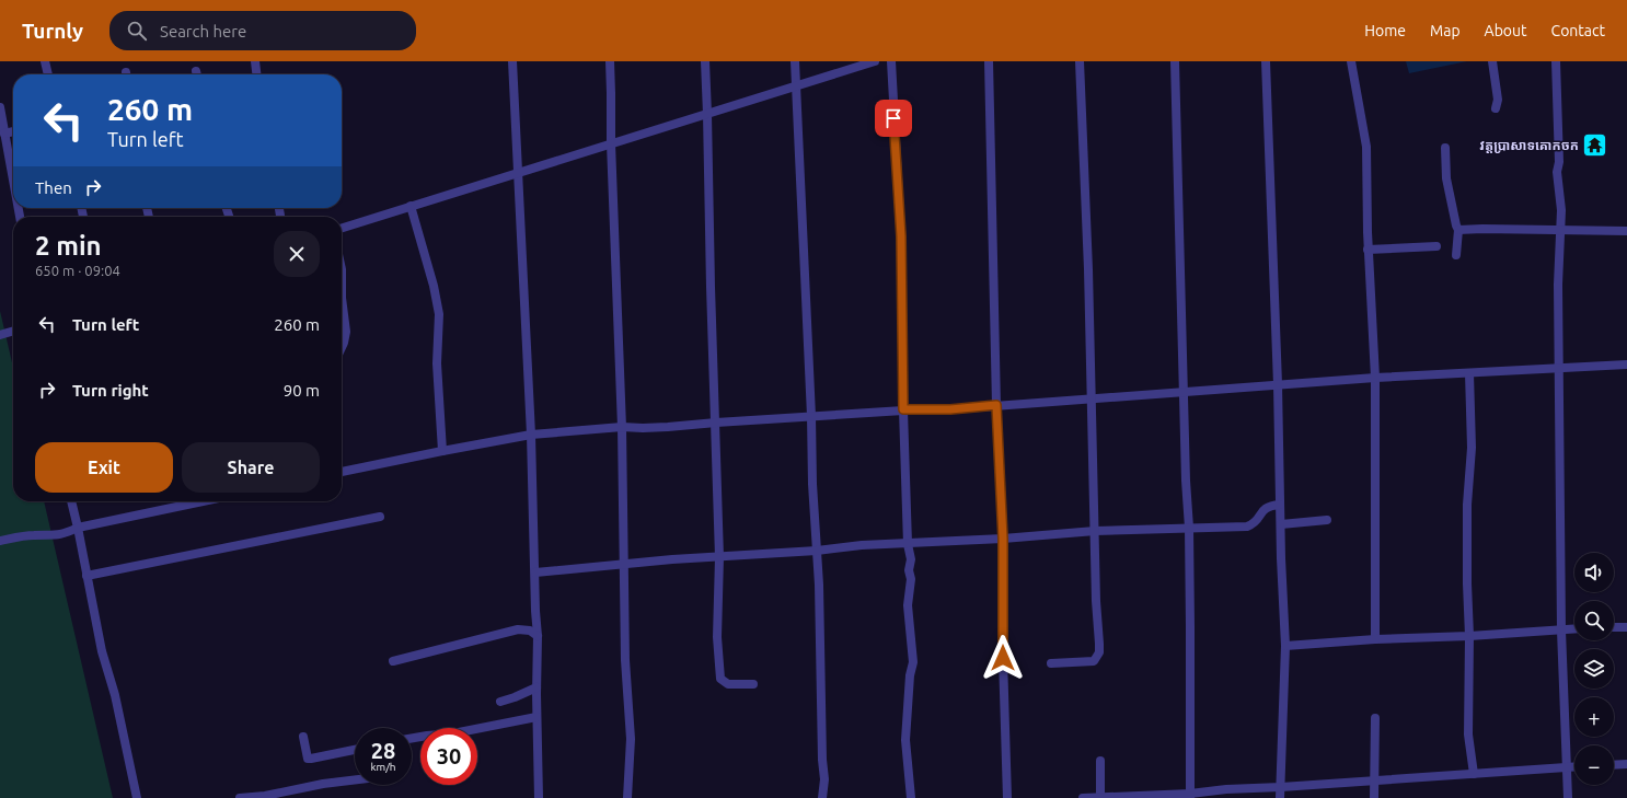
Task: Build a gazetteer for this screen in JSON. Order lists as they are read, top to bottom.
{
  "places": {
    "temple": ["វត្តប្រាសាទគោកចក"]
  },
  "page": {
    "header": "Turnly",
    "search": "Search here",
    "nav": [
      "Home",
      "Map",
      "About",
      "Contact"
    ],
    "turn": ["260 m", "Turn left"],
    "then": "Then",
    "heading": ["2 min", "650 m · 09:04"],
    "list": [
      {
        "name": "Turn left",
        "value": "260 m"
      },
      {
        "name": "Turn right",
        "value": "90 m"
      }
    ],
    "buttons": ["Exit", "Share"],
    "map_buttons": ["+", "−"],
    "speed": "28 km/h",
    "limit": "30"
  }
}
